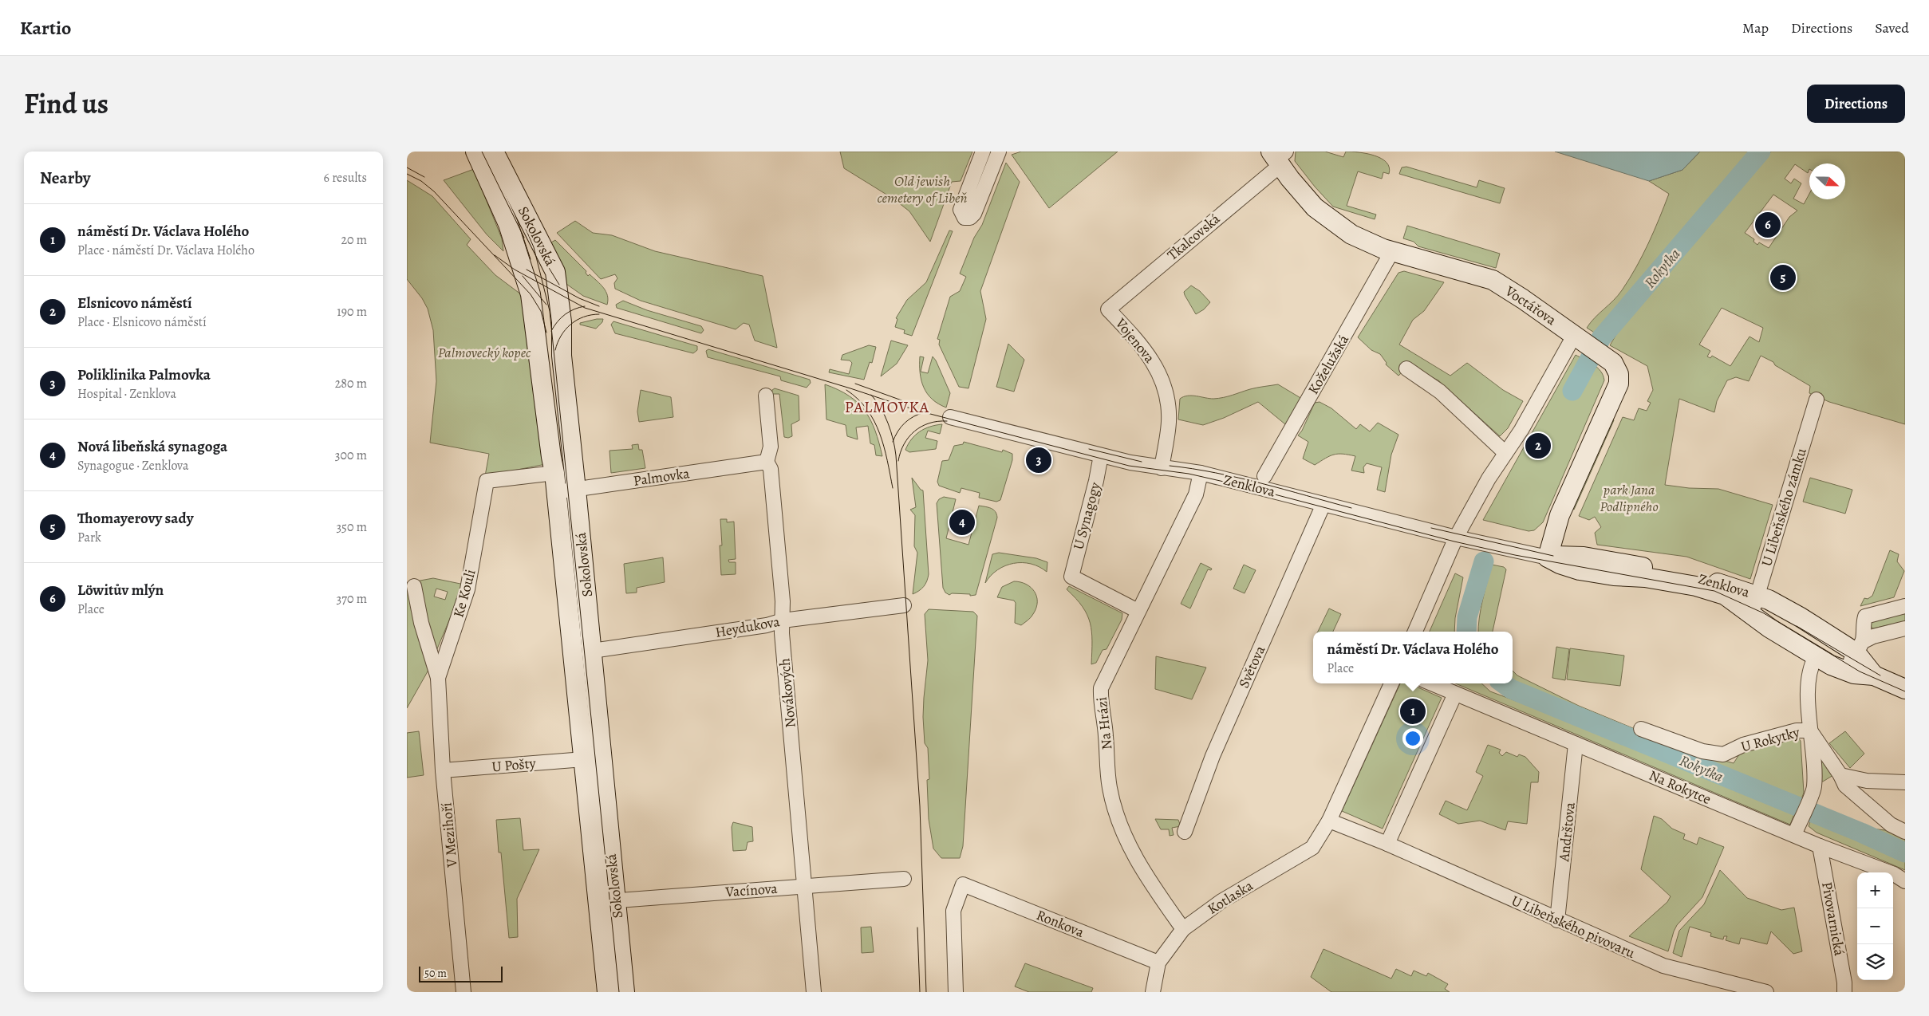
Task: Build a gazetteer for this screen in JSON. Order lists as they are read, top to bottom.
{
  "streets": {
    "main road": ["Sokolovská", "Voctářova", "Zenklova"],
    "street": [
      "Tkalcovská",
      "Vojenova",
      "Koželužská",
      "Palmovka",
      "U Libeňského zámku",
      "U Synagogy",
      "Ke Kouli",
      "Heydukova",
      "Světova",
      "Novákových",
      "Na Hrázi",
      "U Rokytky",
      "U Pošty",
      "Na Rokytce",
      "Andrštova",
      "V Mezihoří",
      "Vacínova",
      "Kotlaska",
      "Pivovarnická",
      "Ronkova",
      "U Libeňského pivovaru"
    ]
  },
  "crossings": [
    ["Sokolovská", "Palmovka"],
    ["Sokolovská", "Ke Kouli"],
    ["Sokolovská", "Heydukova"],
    ["Sokolovská", "U Pošty"],
    ["Sokolovská", "Vacínova"],
    ["Tkalcovská", "Voctářova"],
    ["Tkalcovská", "Vojenova"],
    ["Voctářova", "Koželužská"],
    ["Voctářova", "Zenklova"],
    ["Vojenova", "Zenklova"],
    ["Palmovka", "Novákových"],
    ["Zenklova", "U Libeňského zámku"],
    ["Zenklova", "U Synagogy"],
    ["Zenklova", "Světova"],
    ["Zenklova", "Na Hrázi"],
    ["U Synagogy", "Na Hrázi"],
    ["Ke Kouli", "V Mezihoří"],
    ["Heydukova", "Novákových"],
    ["Novákových", "Vacínova"],
    ["Na Hrázi", "Kotlaska"],
    ["U Pošty", "V Mezihoří"],
    ["Na Rokytce", "Andrštova"],
    ["Na Rokytce", "Pivovarnická"],
    ["Andrštova", "U Libeňského pivovaru"],
    ["Kotlaska", "Ronkova"],
    ["Kotlaska", "U Libeňského pivovaru"]
  ],
  "districts": ["PALMOVKA"],
  "water": ["Rokytka"],
  "parks": ["Old jewish cemetery of Libeň", "Palmovecký kopec", "park Jana Podlipného"],
  "scale_bar": "50 m",
  "north": "right",
  "page": {
    "header": "Kartio",
    "nav": ["Map", "Directions", "Saved"],
    "title": "Find us",
    "buttons": "Directions",
    "heading": ["Nearby", "6 results"],
    "list": [
      {
        "mark": "1",
        "name": "náměstí Dr. Václava Holého",
        "note": "Place · náměstí Dr. Václava Holého",
        "value": "20 m"
      },
      {
        "mark": "2",
        "name": "Elsnicovo náměstí",
        "note": "Place · Elsnicovo náměstí",
        "value": "190 m"
      },
      {
        "mark": "3",
        "name": "Poliklinika Palmovka",
        "note": "Hospital · Zenklova",
        "value": "280 m"
      },
      {
        "mark": "4",
        "name": "Nová libeňská synagoga",
        "note": "Synagogue · Zenklova",
        "value": "300 m"
      },
      {
        "mark": "5",
        "name": "Thomayerovy sady",
        "note": "Park",
        "value": "350 m"
      },
      {
        "mark": "6",
        "name": "Löwitův mlýn",
        "note": "Place",
        "value": "370 m"
      }
    ],
    "pins": [
      "6",
      "5",
      "2",
      "3",
      "4",
      "1"
    ],
    "popup": ["náměstí Dr. Václava Holého", "Place"],
    "map_buttons": ["+", "−"],
    "scale": "50 m"
  }
}
